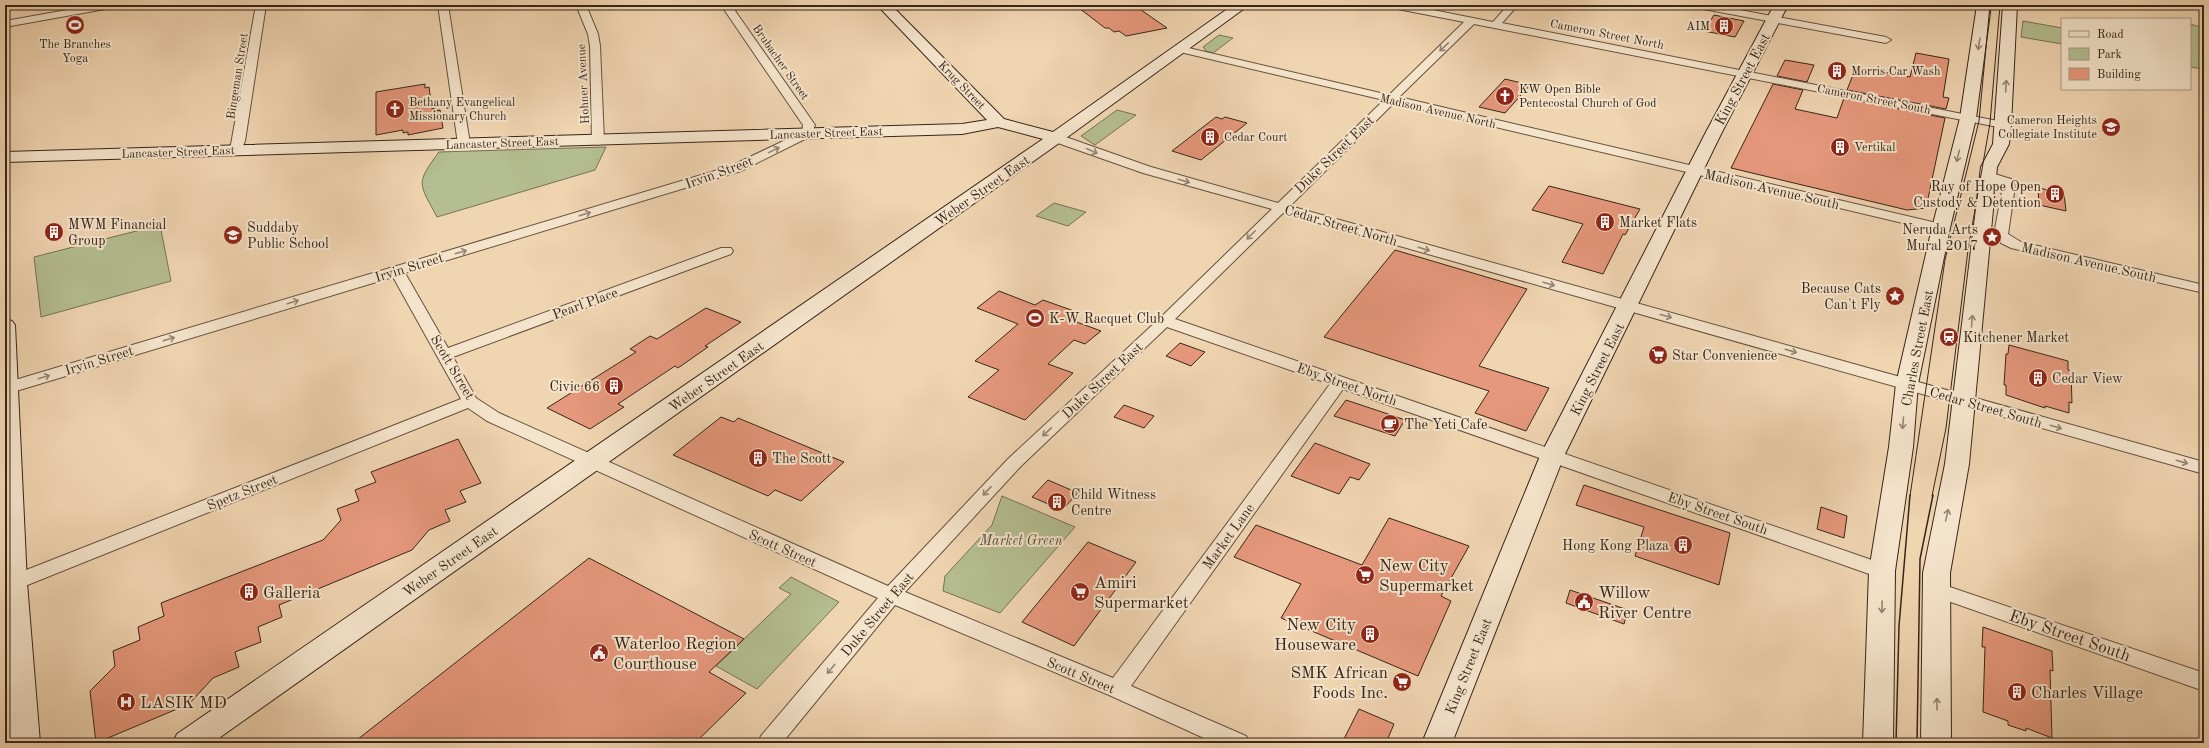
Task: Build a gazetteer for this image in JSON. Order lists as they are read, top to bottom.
{
  "streets": {
    "main road": [
      "King Street East",
      "Krug Street",
      "Lancaster Street East",
      "Weber Street East",
      "Charles Street East"
    ],
    "street": [
      "Cameron Street North",
      "Brubacher Street",
      "Bingeman Street",
      "Hohner Avenue",
      "Cameron Street South",
      "Madison Avenue North",
      "Duke Street East",
      "Irvin Street",
      "Madison Avenue South",
      "Cedar Street North",
      "Pearl Place",
      "Scott Street",
      "Eby Street North",
      "Cedar Street South",
      "Spetz Street",
      "Eby Street South",
      "Market Lane"
    ]
  },
  "crossings": [
    ["Cameron Street North", "King Street East"],
    ["Cameron Street North", "Cameron Street South"],
    ["Cameron Street North", "Duke Street East"],
    ["Brubacher Street", "Lancaster Street East"],
    ["Brubacher Street", "Irvin Street"],
    ["Bingeman Street", "Lancaster Street East"],
    ["King Street East", "Cameron Street South"],
    ["King Street East", "Madison Avenue North"],
    ["King Street East", "Madison Avenue South"],
    ["King Street East", "Cedar Street North"],
    ["King Street East", "Eby Street North"],
    ["King Street East", "Cedar Street South"],
    ["King Street East", "Eby Street South"],
    ["Hohner Avenue", "Lancaster Street East"],
    ["Krug Street", "Lancaster Street East"],
    ["Krug Street", "Weber Street East"],
    ["Krug Street", "Cedar Street North"],
    ["Cameron Street South", "Charles Street East"],
    ["Madison Avenue North", "Duke Street East"],
    ["Madison Avenue North", "Madison Avenue South"],
    ["Madison Avenue North", "Weber Street East"],
    ["Lancaster Street East", "Irvin Street"],
    ["Duke Street East", "Cedar Street North"],
    ["Duke Street East", "Scott Street"],
    ["Duke Street East", "Eby Street North"],
    ["Irvin Street", "Scott Street"],
    ["Madison Avenue South", "Charles Street East"],
    ["Weber Street East", "Cedar Street North"],
    ["Weber Street East", "Scott Street"],
    ["Cedar Street North", "Cedar Street South"],
    ["Pearl Place", "Scott Street"],
    ["Charles Street East", "Cedar Street South"],
    ["Charles Street East", "Eby Street South"],
    ["Scott Street", "Spetz Street"],
    ["Scott Street", "Market Lane"],
    ["Eby Street North", "Eby Street South"],
    ["Eby Street North", "Market Lane"]
  ],
  "one_way": [
    "Duke Street East",
    "Irvin Street",
    "Cedar Street North",
    "Cedar Street South"
  ],
  "parks": ["Market Green"],
  "places": {
    "sports": ["The Branches Yoga", "K-W Racquet Club"],
    "building": [
      "AIM",
      "Morris Car Wash",
      "Cedar Court",
      "Vertikal",
      "Ray of Hope Open Custody & Detention",
      "Market Flats",
      "MWM Financial Group",
      "Cedar View",
      "Civic 66",
      "The Scott",
      "Child Witness Centre",
      "Hong Kong Plaza",
      "Galleria",
      "New City Houseware",
      "Charles Village"
    ],
    "church": ["KW Open Bible Pentecostal Church of God", "Bethany Evangelical Missionary Church"],
    "school or university": ["Cameron Heights Collegiate Institute", "Suddaby Public School"],
    "place": ["Neruda Arts Mural 2017", "Because Cats Can't Fly"],
    "station": ["Kitchener Market"],
    "supermarket": [
      "Star Convenience",
      "New City Supermarket",
      "Amiri Supermarket",
      "SMK African Foods Inc."
    ],
    "cafe": ["The Yeti Cafe"],
    "public building": ["Willow River Centre", "Waterloo Region Courthouse"],
    "hospital": ["LASIK MD"]
  },
  "legend": ["Road", "Park", "Building"]
}
